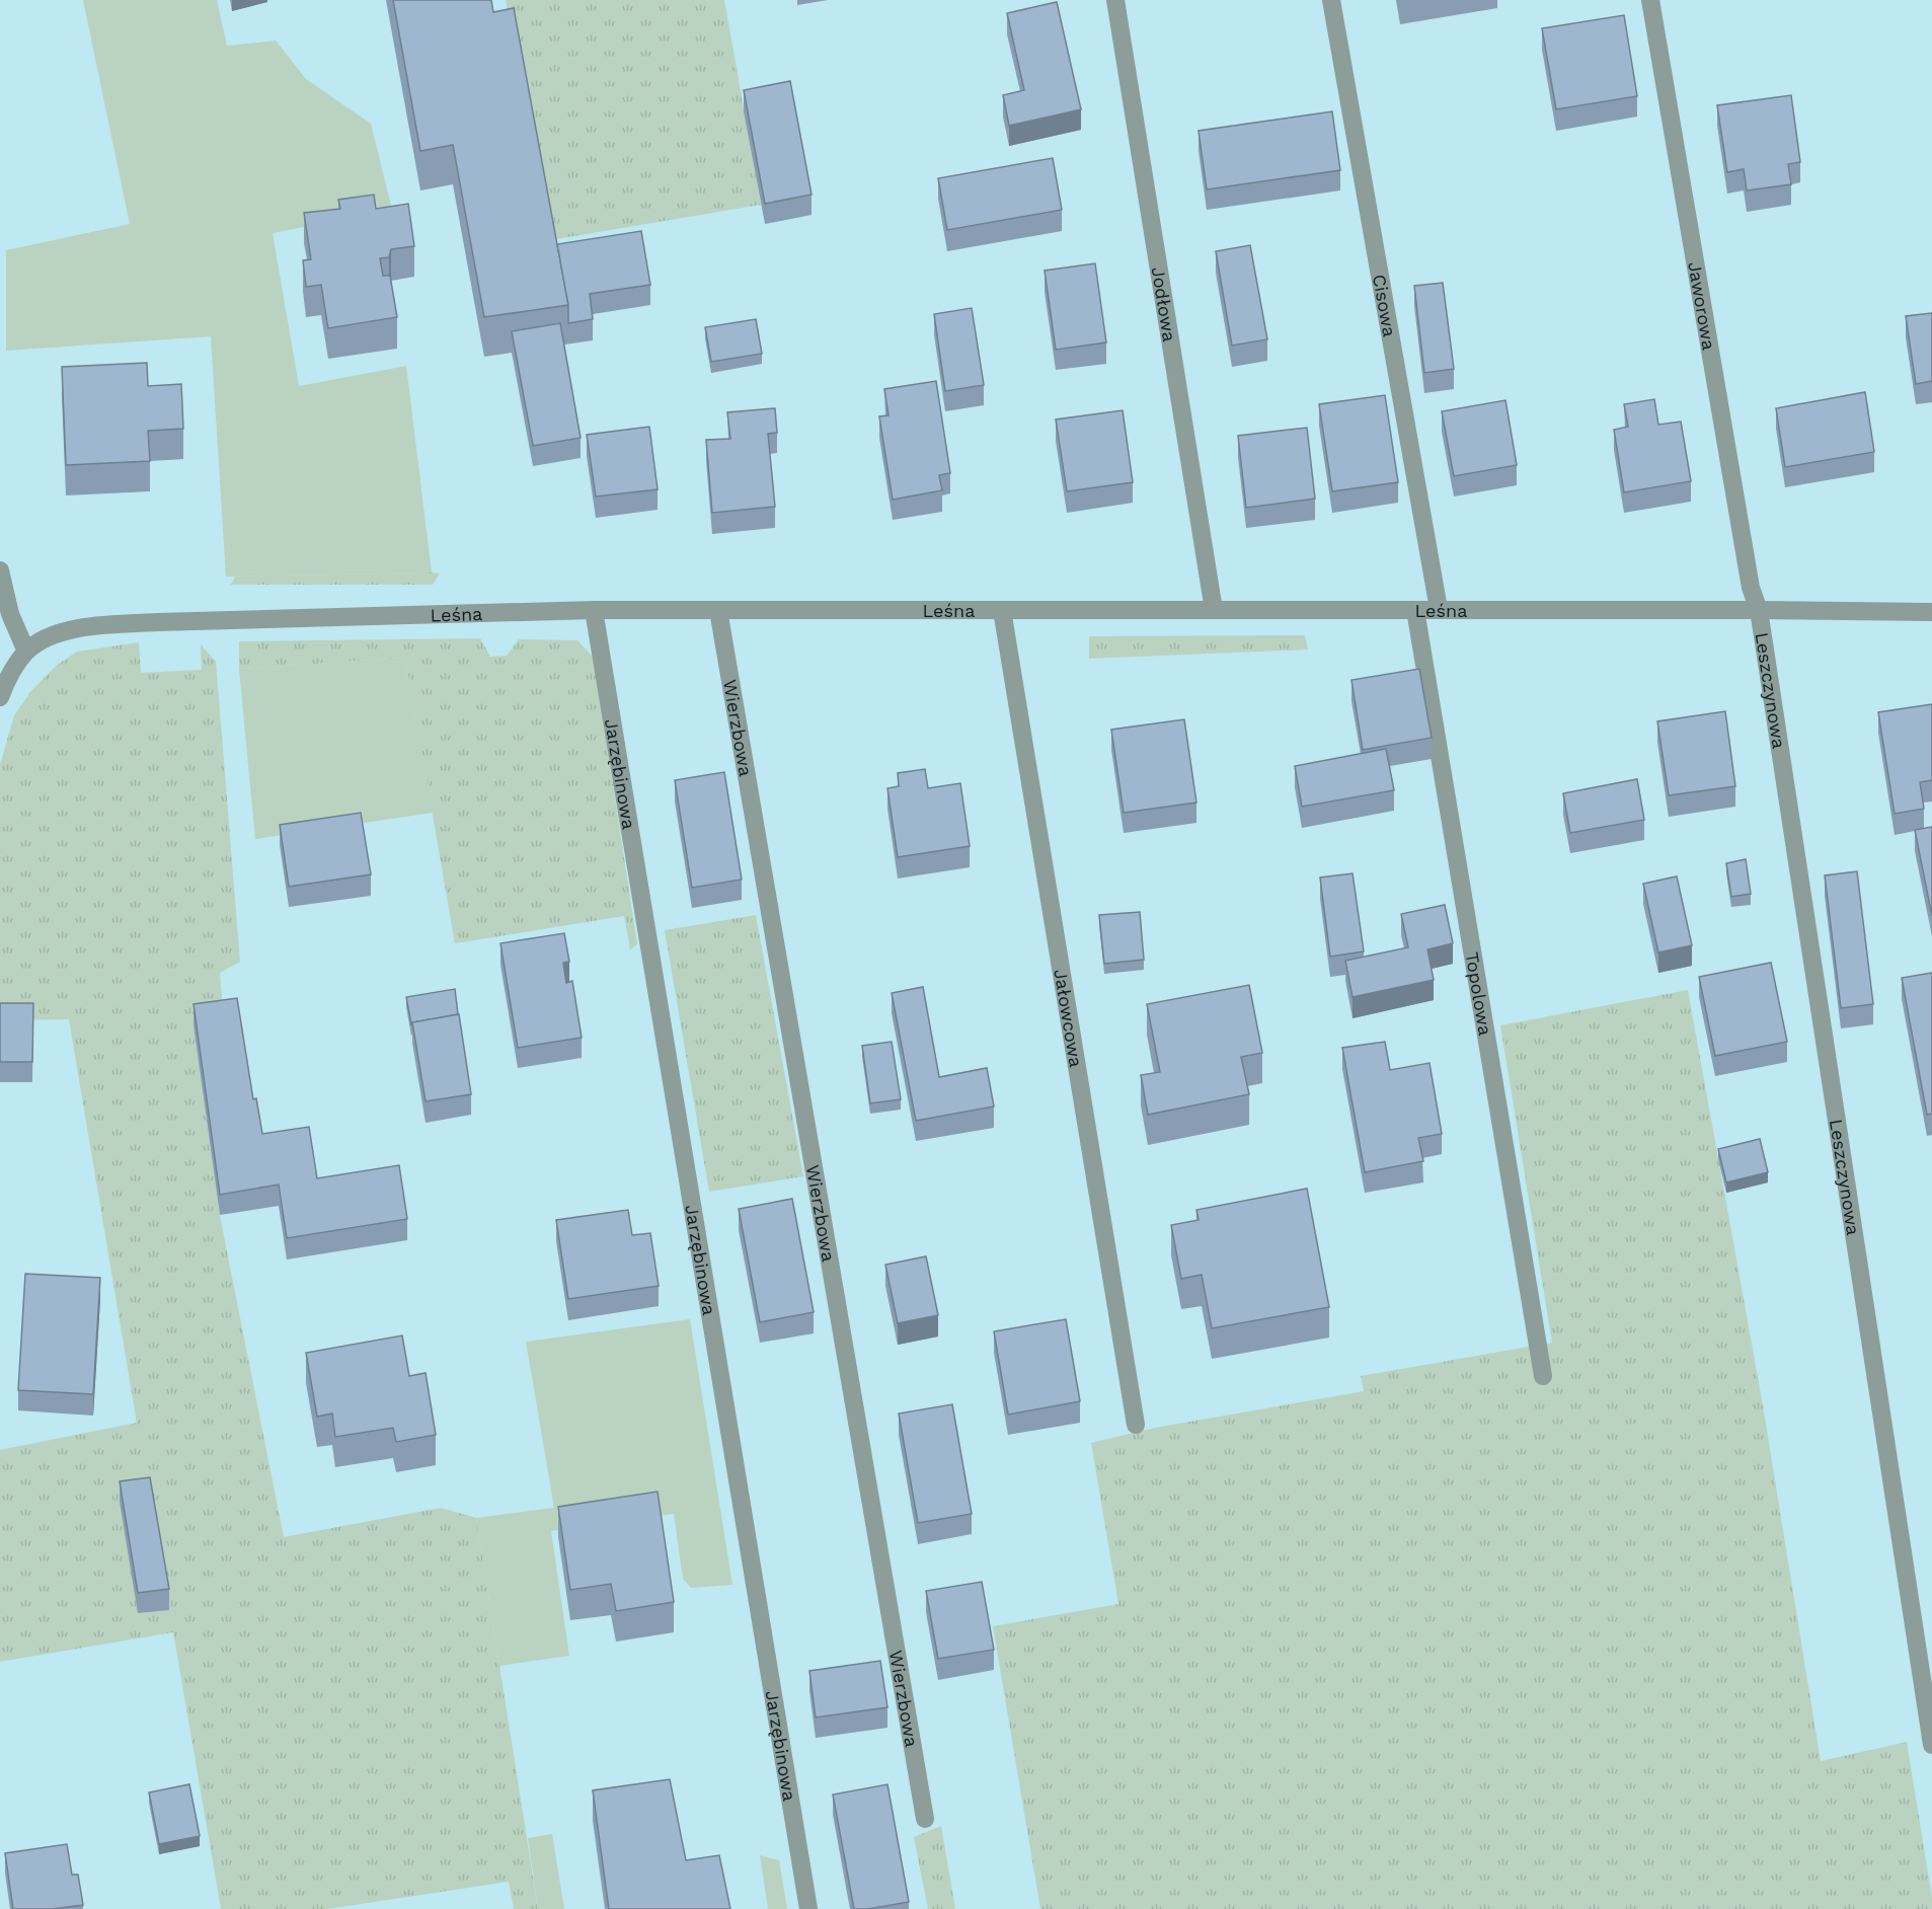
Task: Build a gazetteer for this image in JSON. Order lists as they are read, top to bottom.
{
  "streets": {
    "street": [
      "Jodłowa",
      "Cisowa",
      "Jaworowa",
      "Leśna",
      "Leszczynowa",
      "Wierzbowa",
      "Jarzębinowa",
      "Topolowa",
      "Jałowcowa"
    ]
  },
  "crossings": [
    ["Jodłowa", "Leśna"],
    ["Cisowa", "Leśna"],
    ["Jaworowa", "Leśna"],
    ["Jaworowa", "Leszczynowa"],
    ["Leśna", "Leszczynowa"],
    ["Leśna", "Wierzbowa"],
    ["Leśna", "Jarzębinowa"],
    ["Leśna", "Topolowa"],
    ["Leśna", "Jałowcowa"]
  ]
}
